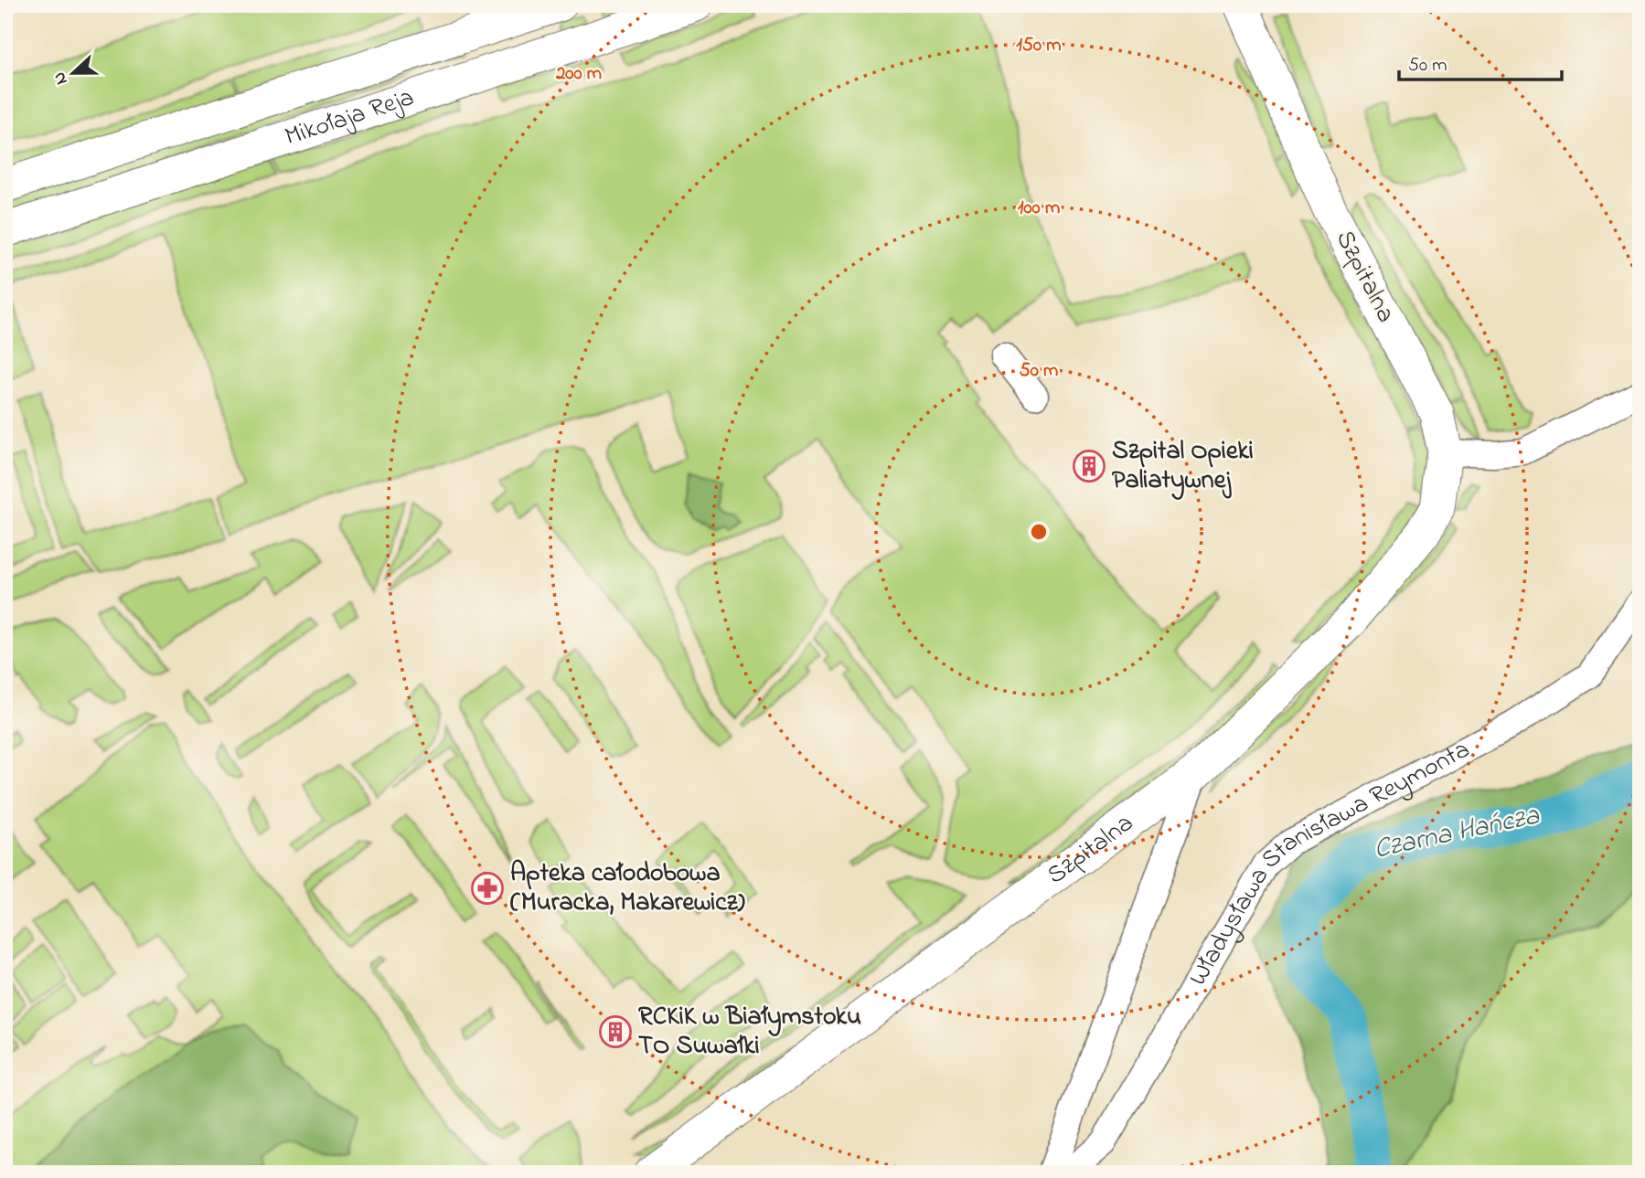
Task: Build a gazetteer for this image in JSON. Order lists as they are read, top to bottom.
{
  "streets": {
    "street": ["Mikołaja Reja", "Szpitalna", "Władysława Stanisława Reymonta"]
  },
  "water": ["Czarna Hańcza"],
  "places": {
    "building": ["Szpital Opieki Paliatywnej", "RCKiK w Białymstoku TO Suwałki"],
    "pharmacy": ["Apteka całodobowa (Muracka, Makarewicz)"]
  },
  "scale_bar": "50 m",
  "north": "left",
  "rings": [
    "150 m",
    "200 m",
    "100 m",
    "50 m"
  ]
}
